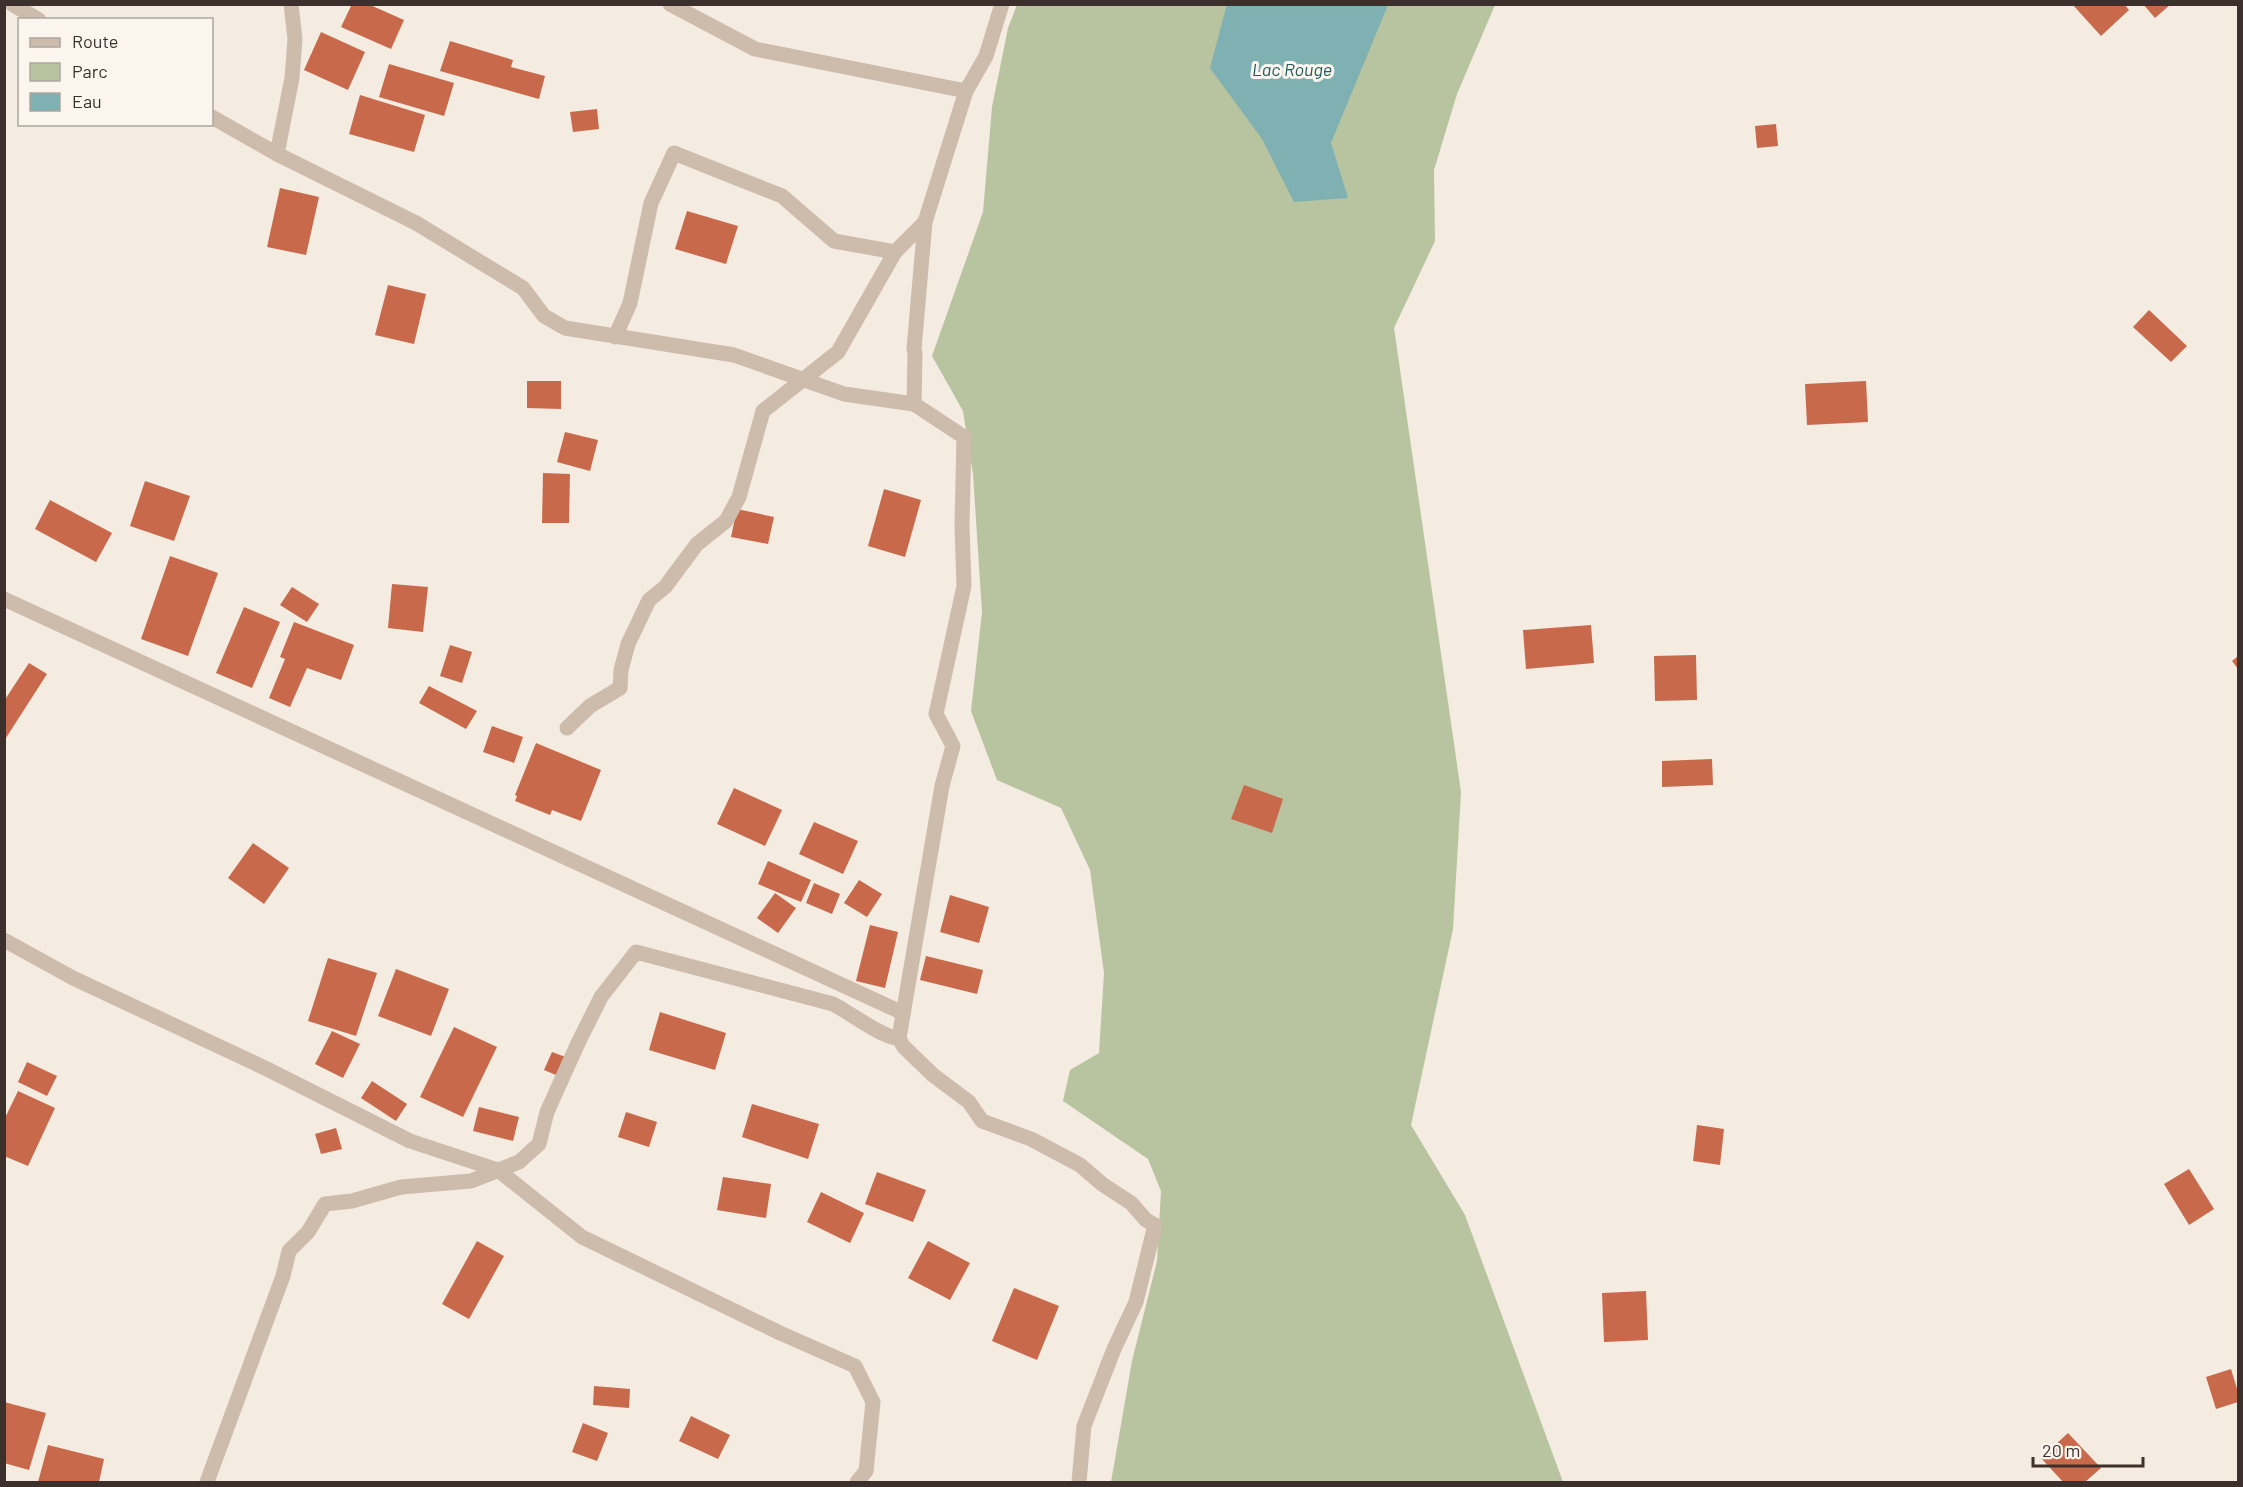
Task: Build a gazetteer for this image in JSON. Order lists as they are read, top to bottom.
{
  "water": ["Lac Rouge"],
  "legend": ["Route", "Parc", "Eau"],
  "scale_bar": "20 m"
}
